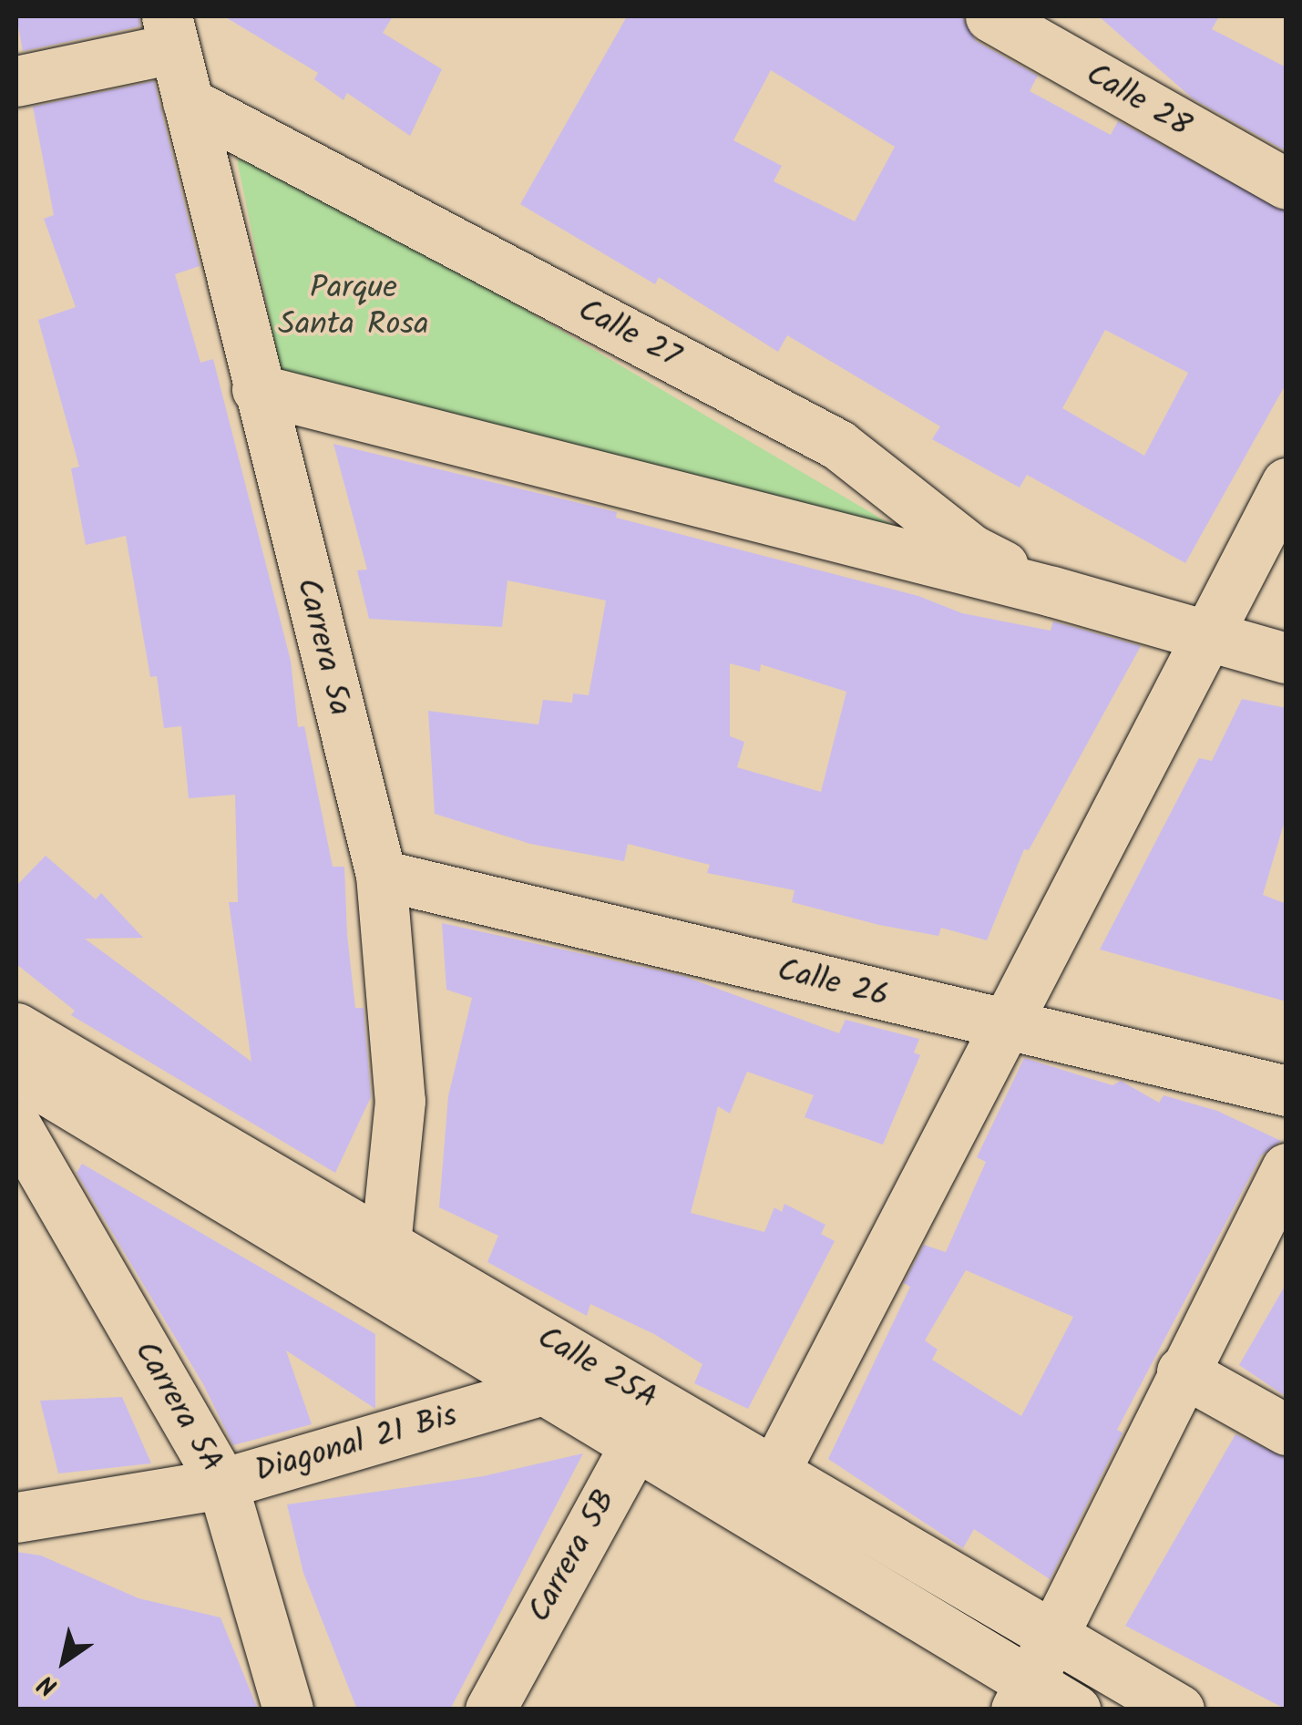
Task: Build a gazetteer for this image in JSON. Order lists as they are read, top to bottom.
{
  "streets": {
    "street": [
      "Calle 28",
      "Calle 27",
      "Carrera 5a",
      "Calle 26",
      "Calle 25A",
      "Carrera 5A",
      "Diagonal 21 Bis",
      "Carrera 5B"
    ]
  },
  "crossings": [
    ["Calle 27", "Carrera 5a"],
    ["Carrera 5a", "Calle 26"],
    ["Carrera 5a", "Calle 25A"],
    ["Calle 25A", "Diagonal 21 Bis"],
    ["Calle 25A", "Carrera 5B"],
    ["Carrera 5A", "Diagonal 21 Bis"]
  ],
  "parks": ["Parque Santa Rosa"],
  "north": "bottom left"
}
